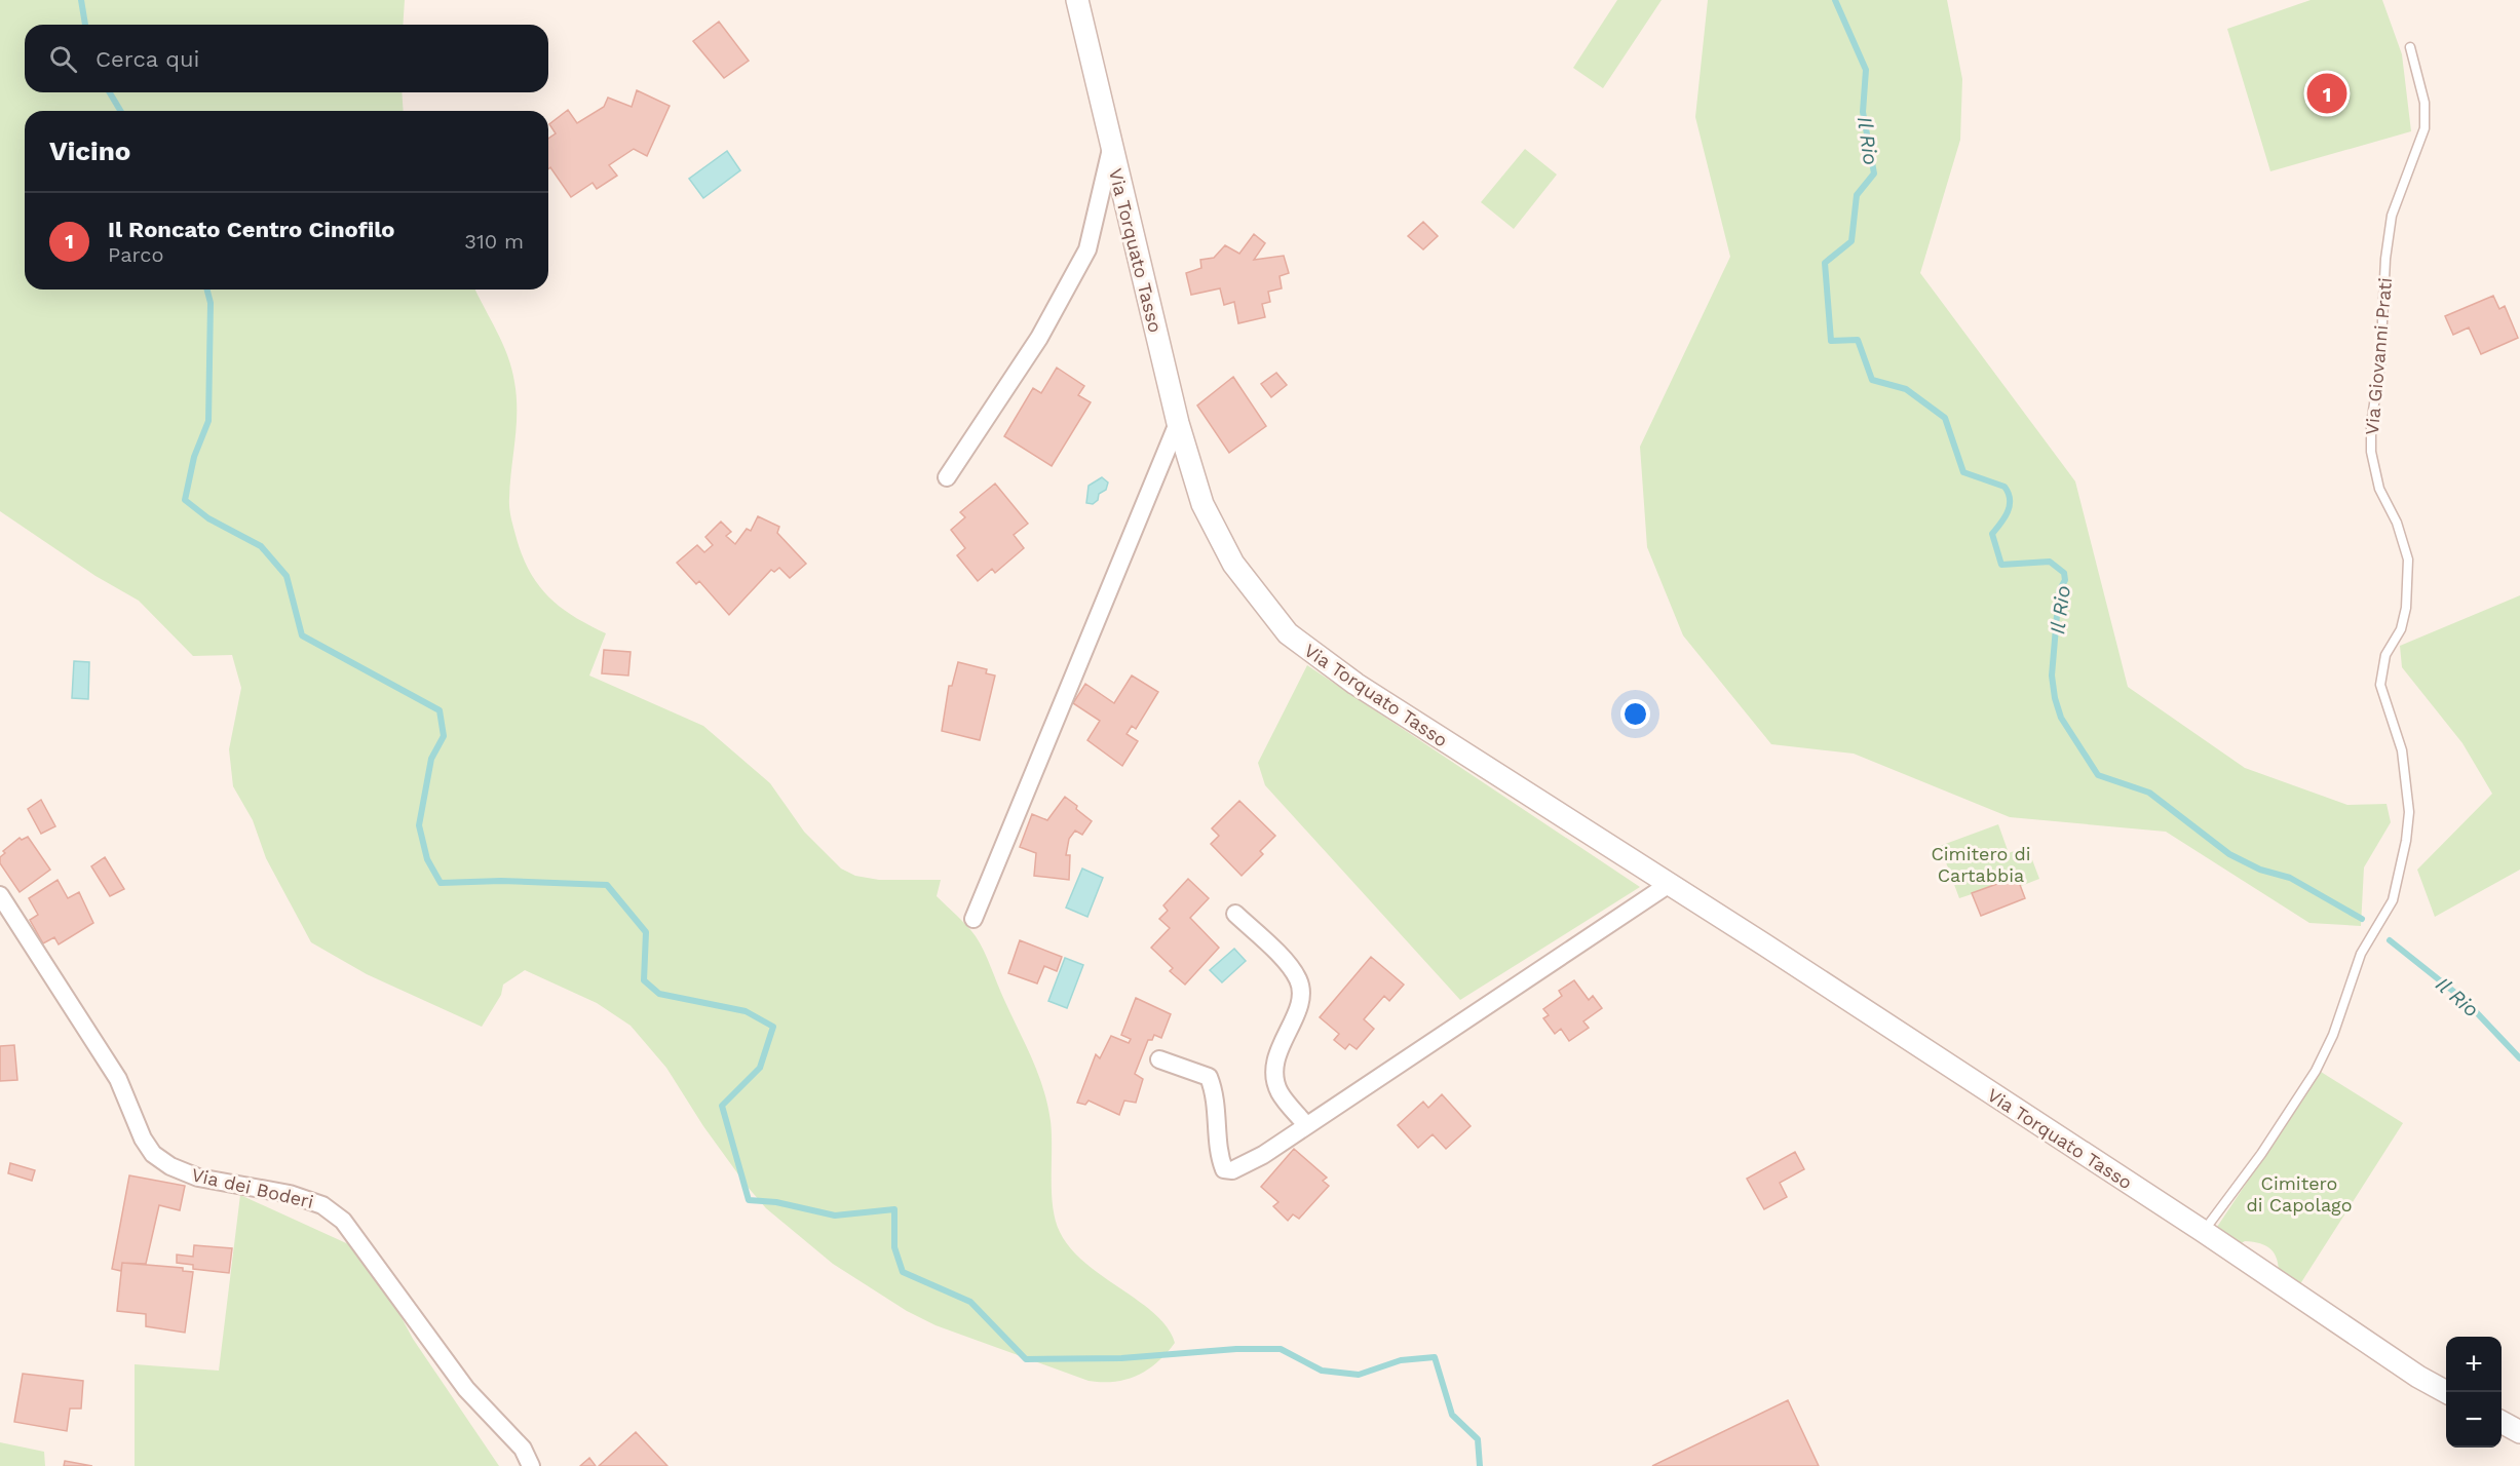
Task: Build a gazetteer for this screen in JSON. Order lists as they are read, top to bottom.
{
  "streets": {
    "street": ["Via Torquato Tasso", "Via dei Boderi"],
    "lane": ["Via Giovanni Prati"]
  },
  "crossings": [
    ["Via Torquato Tasso", "Via Giovanni Prati"]
  ],
  "water": ["Il Rio"],
  "parks": ["Cimitero di Cartabbia", "Cimitero di Capolago"],
  "page": {
    "search": "Cerca qui",
    "pins": "1",
    "heading": "Vicino",
    "list": [
      {
        "mark": "1",
        "name": "Il Roncato Centro Cinofilo",
        "note": "Parco",
        "value": "310 m"
      }
    ],
    "map_buttons": ["+", "−"]
  }
}
